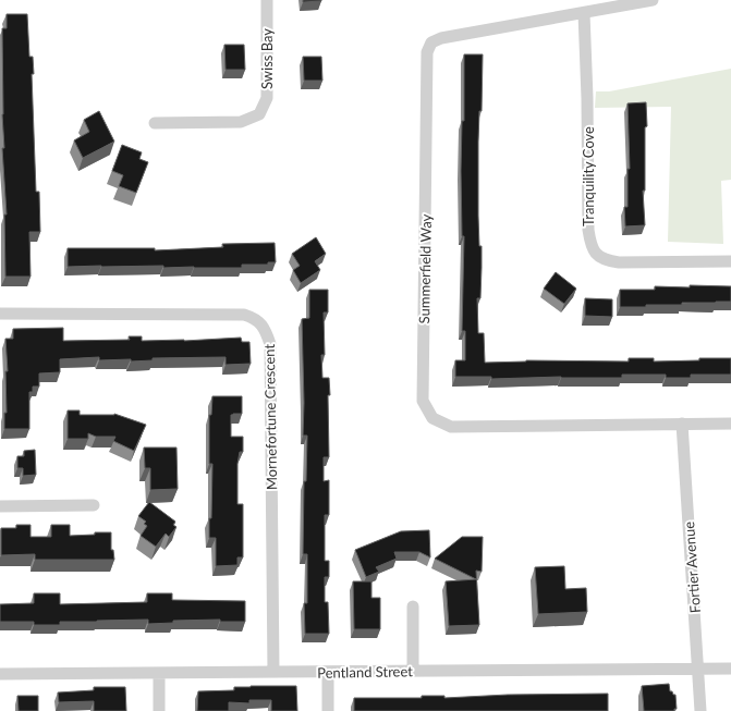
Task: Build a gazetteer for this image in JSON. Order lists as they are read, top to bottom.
{
  "streets": {
    "street": [
      "Swiss Bay",
      "Tranquility Cove",
      "Summerfield Way",
      "Mornefortune Crescent",
      "Fortier Avenue",
      "Pentland Street"
    ]
  },
  "crossings": [
    ["Tranquility Cove", "Summerfield Way"],
    ["Summerfield Way", "Fortier Avenue"],
    ["Mornefortune Crescent", "Pentland Street"],
    ["Fortier Avenue", "Pentland Street"]
  ]
}
